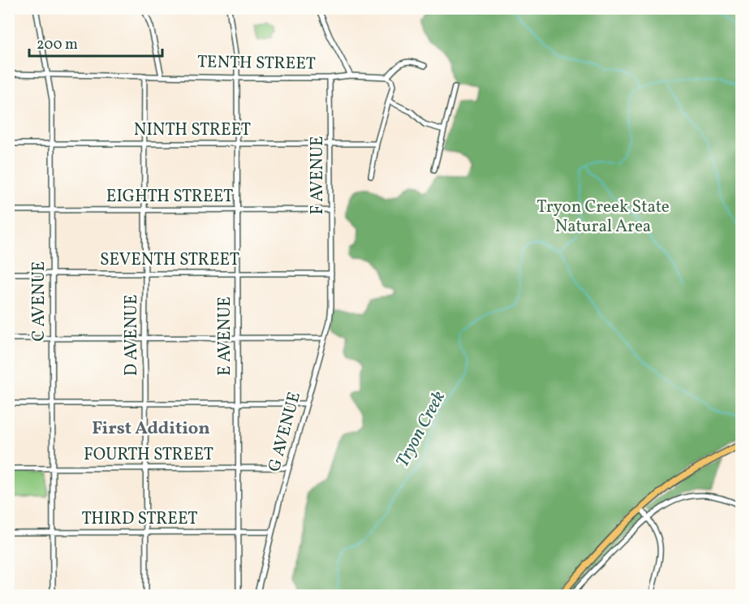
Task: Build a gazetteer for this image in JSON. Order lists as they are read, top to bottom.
{
  "streets": {
    "street": [
      "TENTH STREET",
      "NINTH STREET",
      "F AVENUE",
      "EIGHTH STREET",
      "SEVENTH STREET",
      "C AVENUE",
      "D AVENUE",
      "E AVENUE",
      "G AVENUE",
      "FOURTH STREET",
      "THIRD STREET"
    ]
  },
  "crossings": [
    ["TENTH STREET", "F AVENUE"],
    ["TENTH STREET", "C AVENUE"],
    ["TENTH STREET", "D AVENUE"],
    ["TENTH STREET", "E AVENUE"],
    ["NINTH STREET", "F AVENUE"],
    ["NINTH STREET", "C AVENUE"],
    ["NINTH STREET", "D AVENUE"],
    ["NINTH STREET", "E AVENUE"],
    ["F AVENUE", "EIGHTH STREET"],
    ["F AVENUE", "SEVENTH STREET"],
    ["F AVENUE", "G AVENUE"],
    ["EIGHTH STREET", "C AVENUE"],
    ["EIGHTH STREET", "D AVENUE"],
    ["EIGHTH STREET", "E AVENUE"],
    ["SEVENTH STREET", "C AVENUE"],
    ["SEVENTH STREET", "D AVENUE"],
    ["SEVENTH STREET", "E AVENUE"],
    ["SEVENTH STREET", "G AVENUE"],
    ["C AVENUE", "FOURTH STREET"],
    ["C AVENUE", "THIRD STREET"],
    ["D AVENUE", "FOURTH STREET"],
    ["D AVENUE", "THIRD STREET"],
    ["E AVENUE", "FOURTH STREET"],
    ["E AVENUE", "THIRD STREET"],
    ["G AVENUE", "FOURTH STREET"],
    ["G AVENUE", "THIRD STREET"]
  ],
  "districts": ["First Addition"],
  "water": ["Tryon Creek"],
  "parks": ["Tryon Creek State Natural Area"],
  "scale_bar": "200 m"
}
